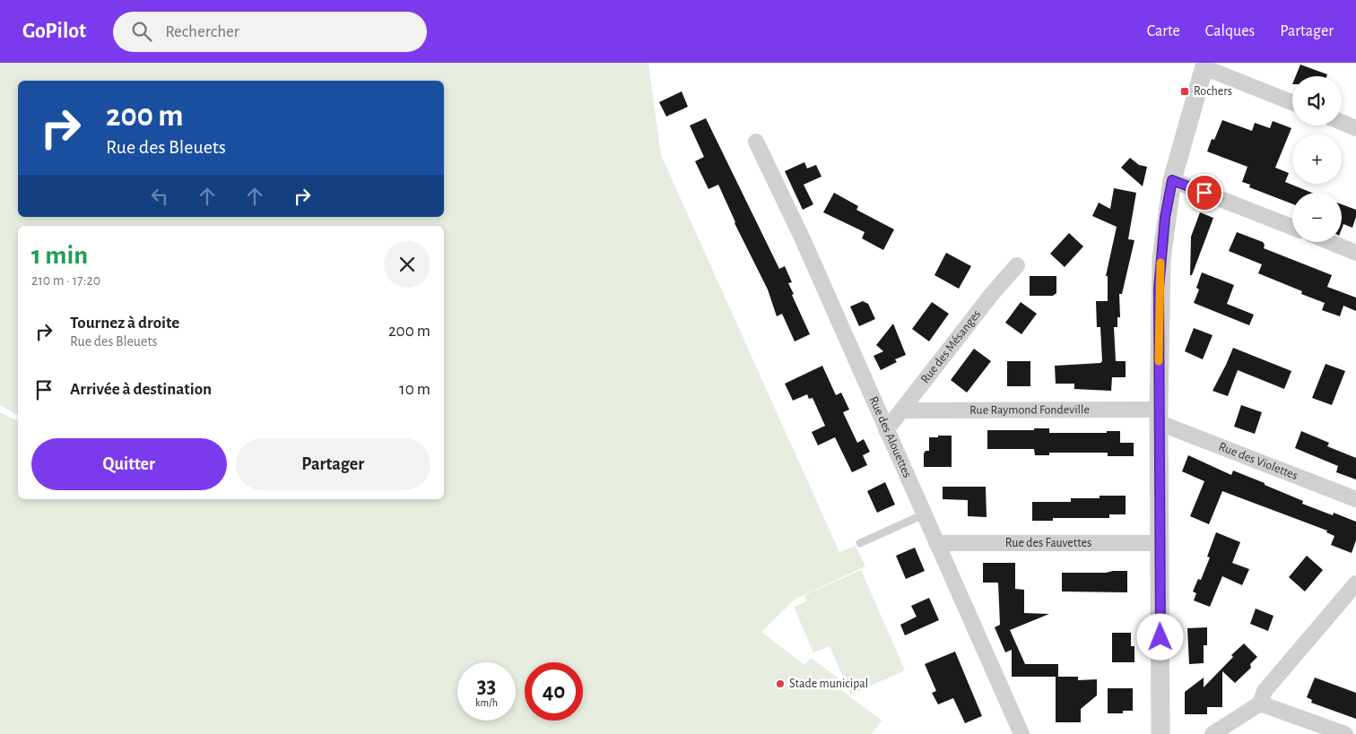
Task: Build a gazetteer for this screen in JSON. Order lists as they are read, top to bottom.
{
  "streets": {
    "street": [
      "Rue des Mésanges",
      "Rue Raymond Fondeville",
      "Rue des Alouettes",
      "Rue des Violettes",
      "Rue des Fauvettes"
    ]
  },
  "crossings": [
    ["Rue des Mésanges", "Rue Raymond Fondeville"],
    ["Rue des Mésanges", "Rue des Alouettes"],
    ["Rue Raymond Fondeville", "Rue des Violettes"],
    ["Rue des Alouettes", "Rue des Fauvettes"]
  ],
  "places": {
    "transit": ["Rochers"],
    "other": ["Stade municipal"]
  },
  "page": {
    "header": "GoPilot",
    "search": "Rechercher",
    "nav": ["Carte", "Calques", "Partager"],
    "map_buttons": ["+", "−"],
    "turn": ["200 m", "Rue des Bleuets"],
    "heading": ["1 min", "210 m · 17:20"],
    "list": [
      {
        "name": "Tournez à droite",
        "note": "Rue des Bleuets",
        "value": "200 m"
      },
      {
        "name": "Arrivée à destination",
        "value": "10 m"
      }
    ],
    "buttons": ["Quitter", "Partager"],
    "speed": "33 km/h",
    "limit": "40"
  }
}
